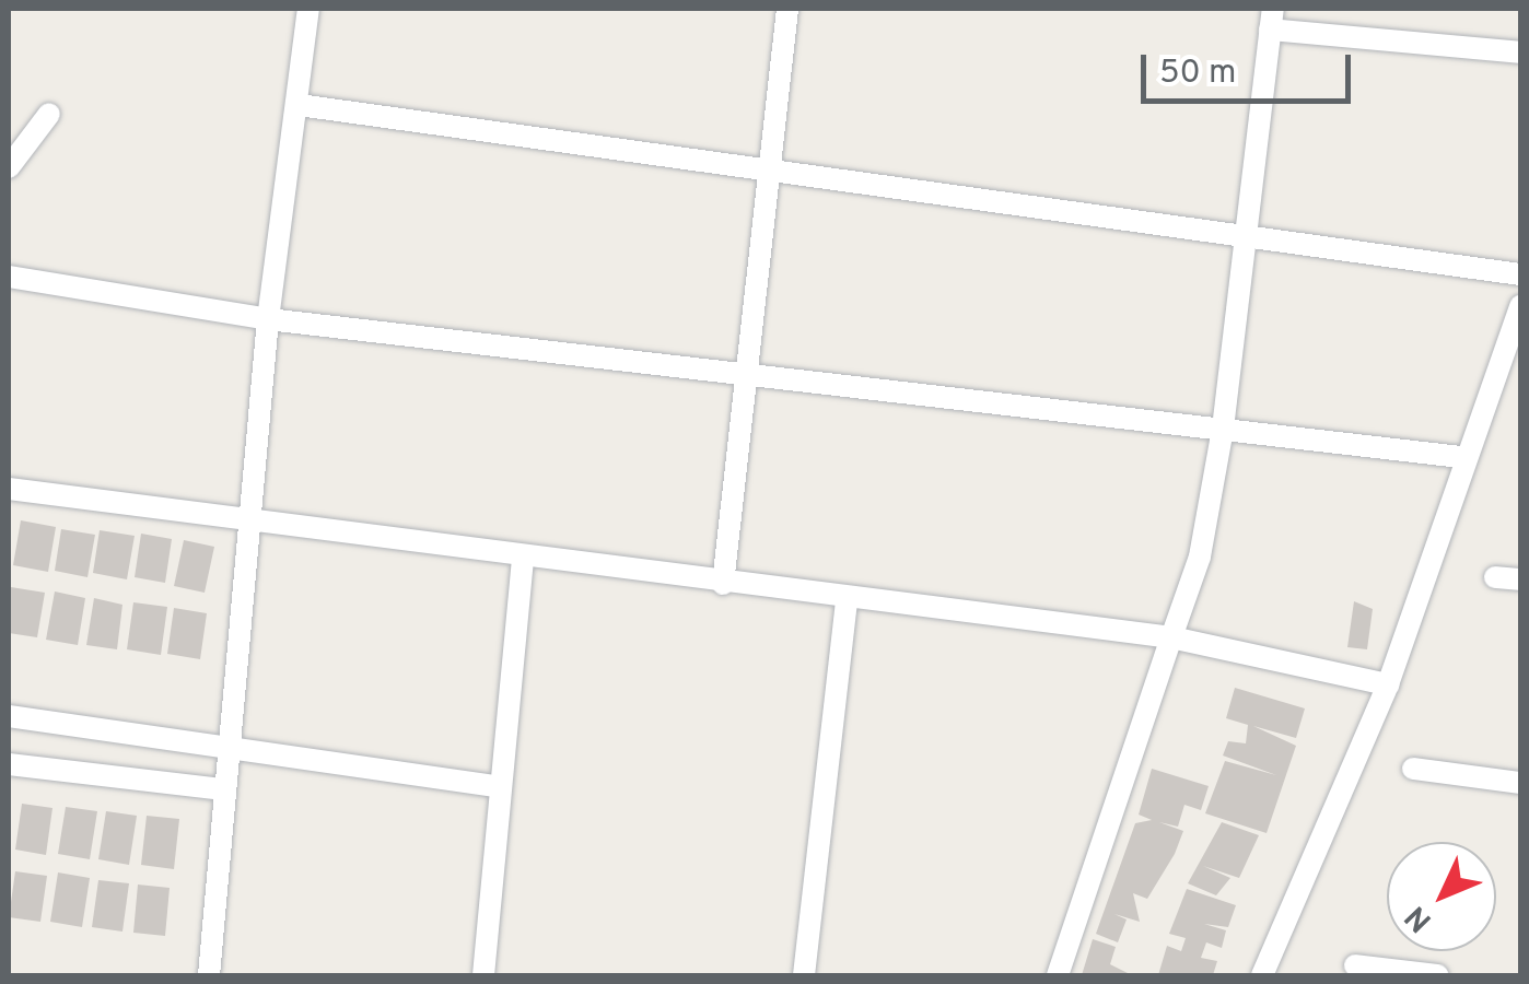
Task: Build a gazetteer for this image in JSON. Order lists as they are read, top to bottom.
{
  "scale_bar": "50 m",
  "north": "bottom left"
}
